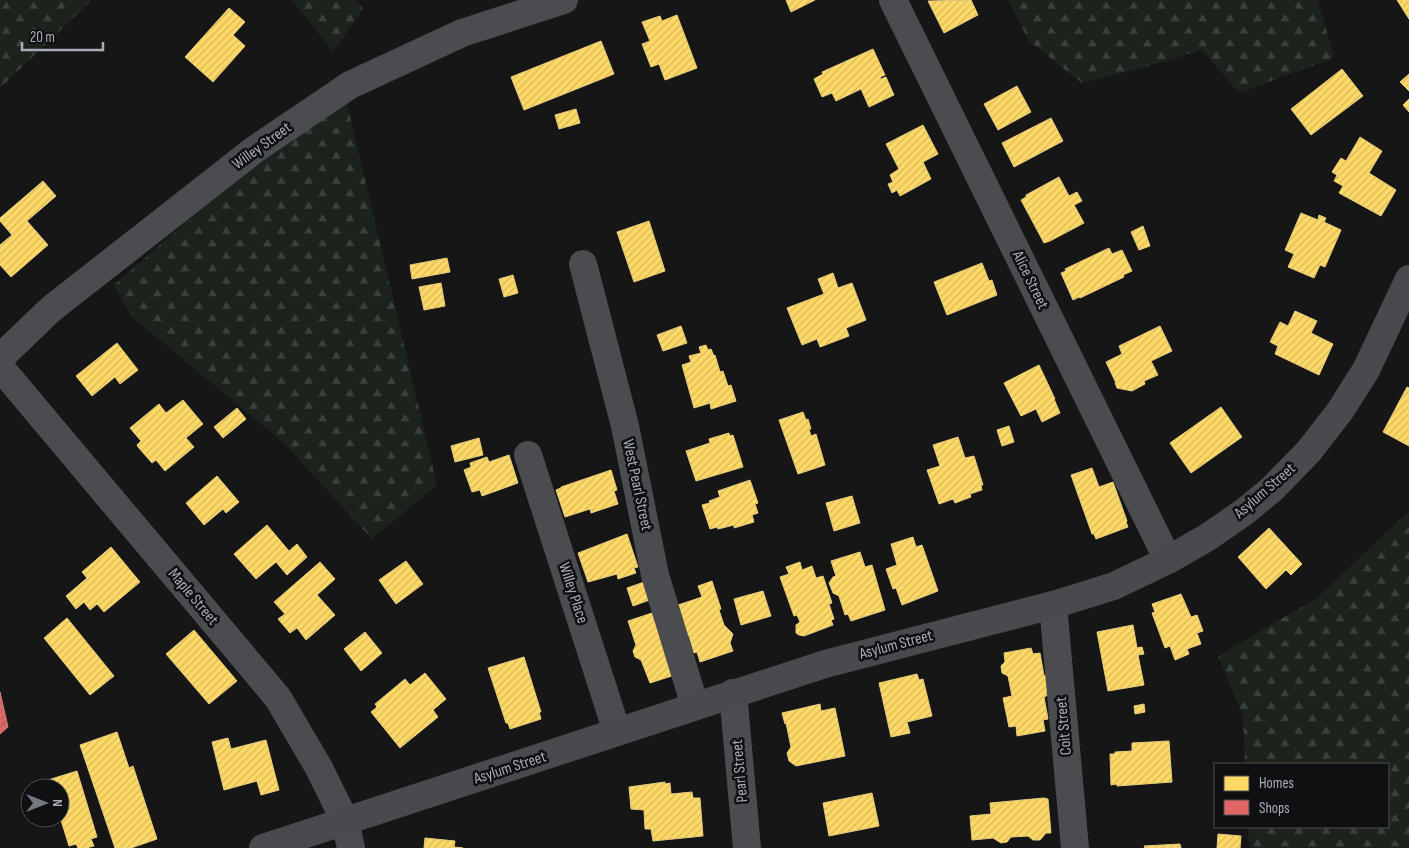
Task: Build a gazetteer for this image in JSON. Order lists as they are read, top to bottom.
{
  "streets": {
    "street": [
      "Willey Street",
      "Alice Street",
      "West Pearl Street",
      "Asylum Street",
      "Willey Place",
      "Maple Street",
      "Coit Street",
      "Pearl Street"
    ]
  },
  "crossings": [
    ["Alice Street", "Asylum Street"],
    ["West Pearl Street", "Asylum Street"],
    ["Asylum Street", "Willey Place"],
    ["Asylum Street", "Maple Street"],
    ["Asylum Street", "Coit Street"],
    ["Asylum Street", "Pearl Street"]
  ],
  "legend": ["Homes", "Shops"],
  "scale_bar": "20 m",
  "north": "right"
}
